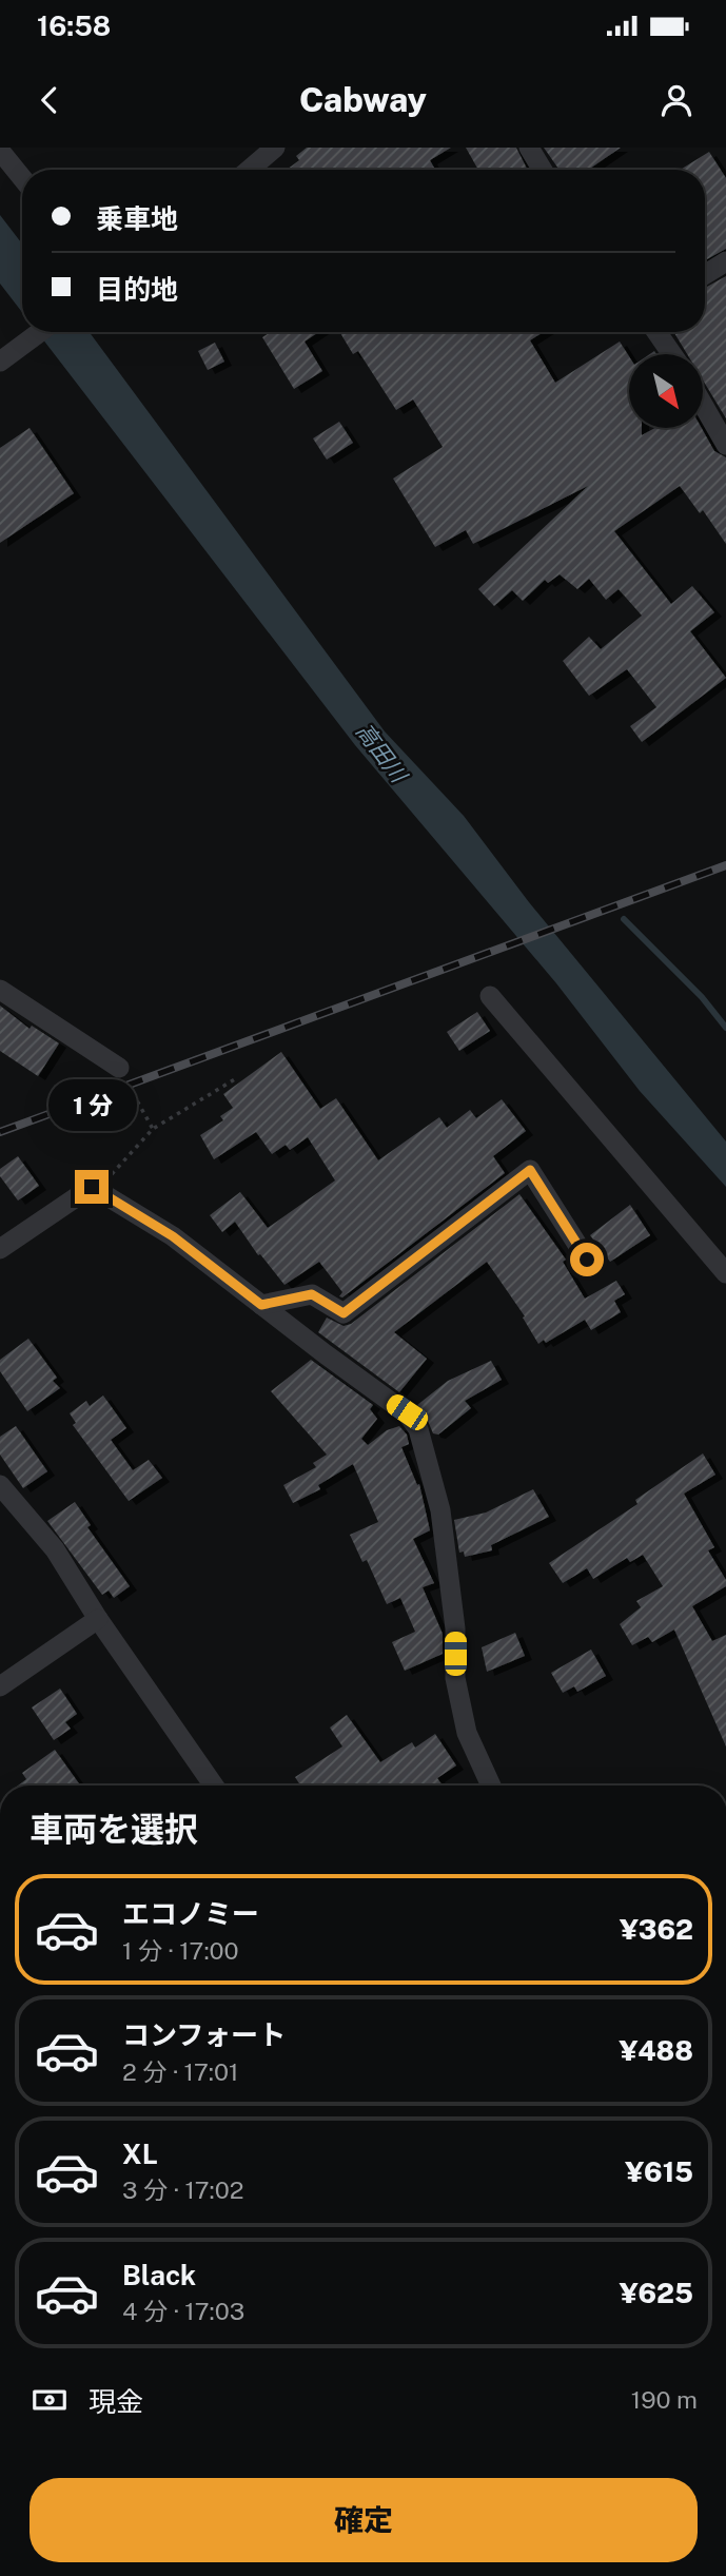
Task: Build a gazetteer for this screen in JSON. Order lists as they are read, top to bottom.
{
  "water": ["高田川"],
  "north": "bottom right",
  "page": {
    "status": "16:58",
    "header": "Cabway",
    "banner": ["乗車地", "目的地"],
    "bubble": "1 分",
    "heading": "車両を選択",
    "list": [
      {
        "name": "エコノミー",
        "note": "1 分 · 17:00",
        "value": "¥362"
      },
      {
        "name": "コンフォート",
        "note": "2 分 · 17:01",
        "value": "¥488"
      },
      {
        "name": "XL",
        "note": "3 分 · 17:02",
        "value": "¥615"
      },
      {
        "name": "Black",
        "note": "4 分 · 17:03",
        "value": "¥625"
      }
    ],
    "pay": ["現金", "190 m"],
    "buttons": "確定"
  }
}
